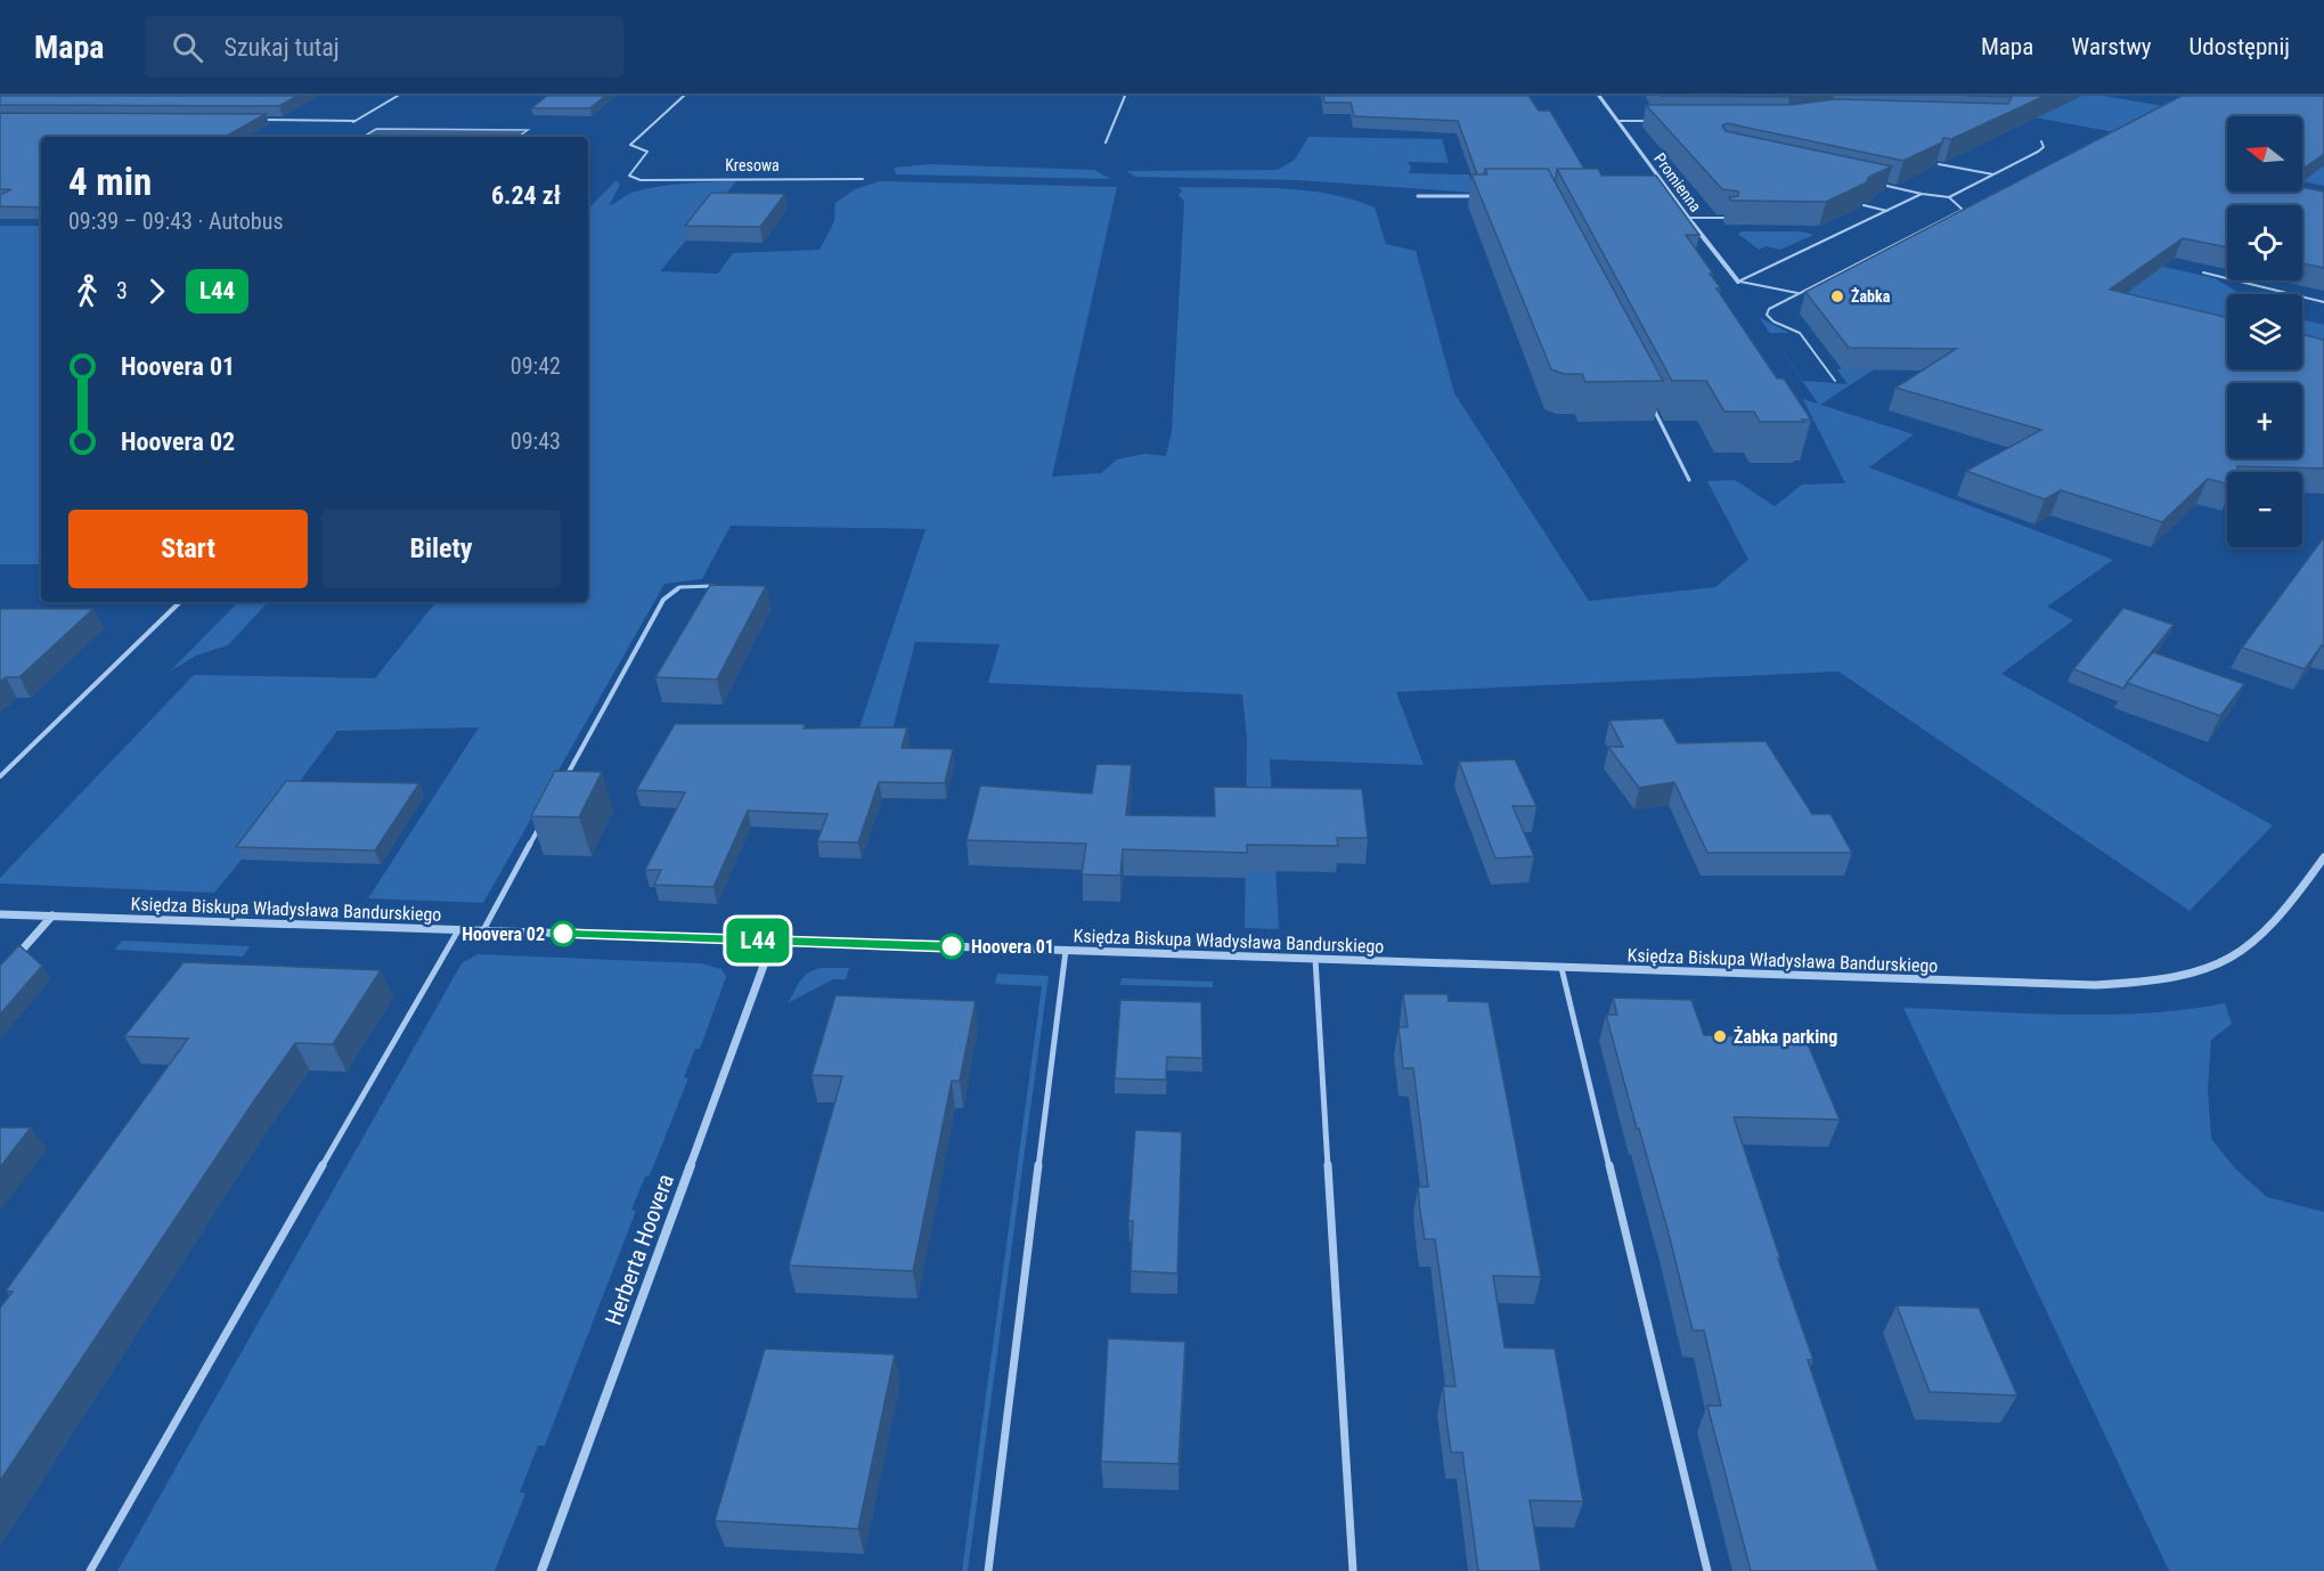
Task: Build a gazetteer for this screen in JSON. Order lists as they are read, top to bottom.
{
  "streets": {
    "street": ["Promienna", "Księdza Biskupa Władysława Bandurskiego", "Herberta Hoovera"],
    "lane": ["Kresowa"]
  },
  "crossings": [
    ["Księdza Biskupa Władysława Bandurskiego", "Herberta Hoovera"]
  ],
  "places": [
    "Żabka",
    "Hoovera 02",
    "Hoovera 01",
    "Żabka parking"
  ],
  "lines": ["bus line L44"],
  "north": "left",
  "page": {
    "header": "Mapa",
    "search": "Szukaj tutaj",
    "nav": ["Mapa", "Warstwy", "Udostępnij"],
    "on_map": "L44",
    "map_buttons": ["+", "−"],
    "heading": ["4 min", "09:39 – 09:43 · Autobus", "6.24 zł"],
    "legs": ["3", "L44"],
    "list": [
      {
        "name": "Hoovera 01",
        "value": "09:42"
      },
      {
        "name": "Hoovera 02",
        "value": "09:43"
      }
    ],
    "buttons": ["Start", "Bilety"]
  }
}
